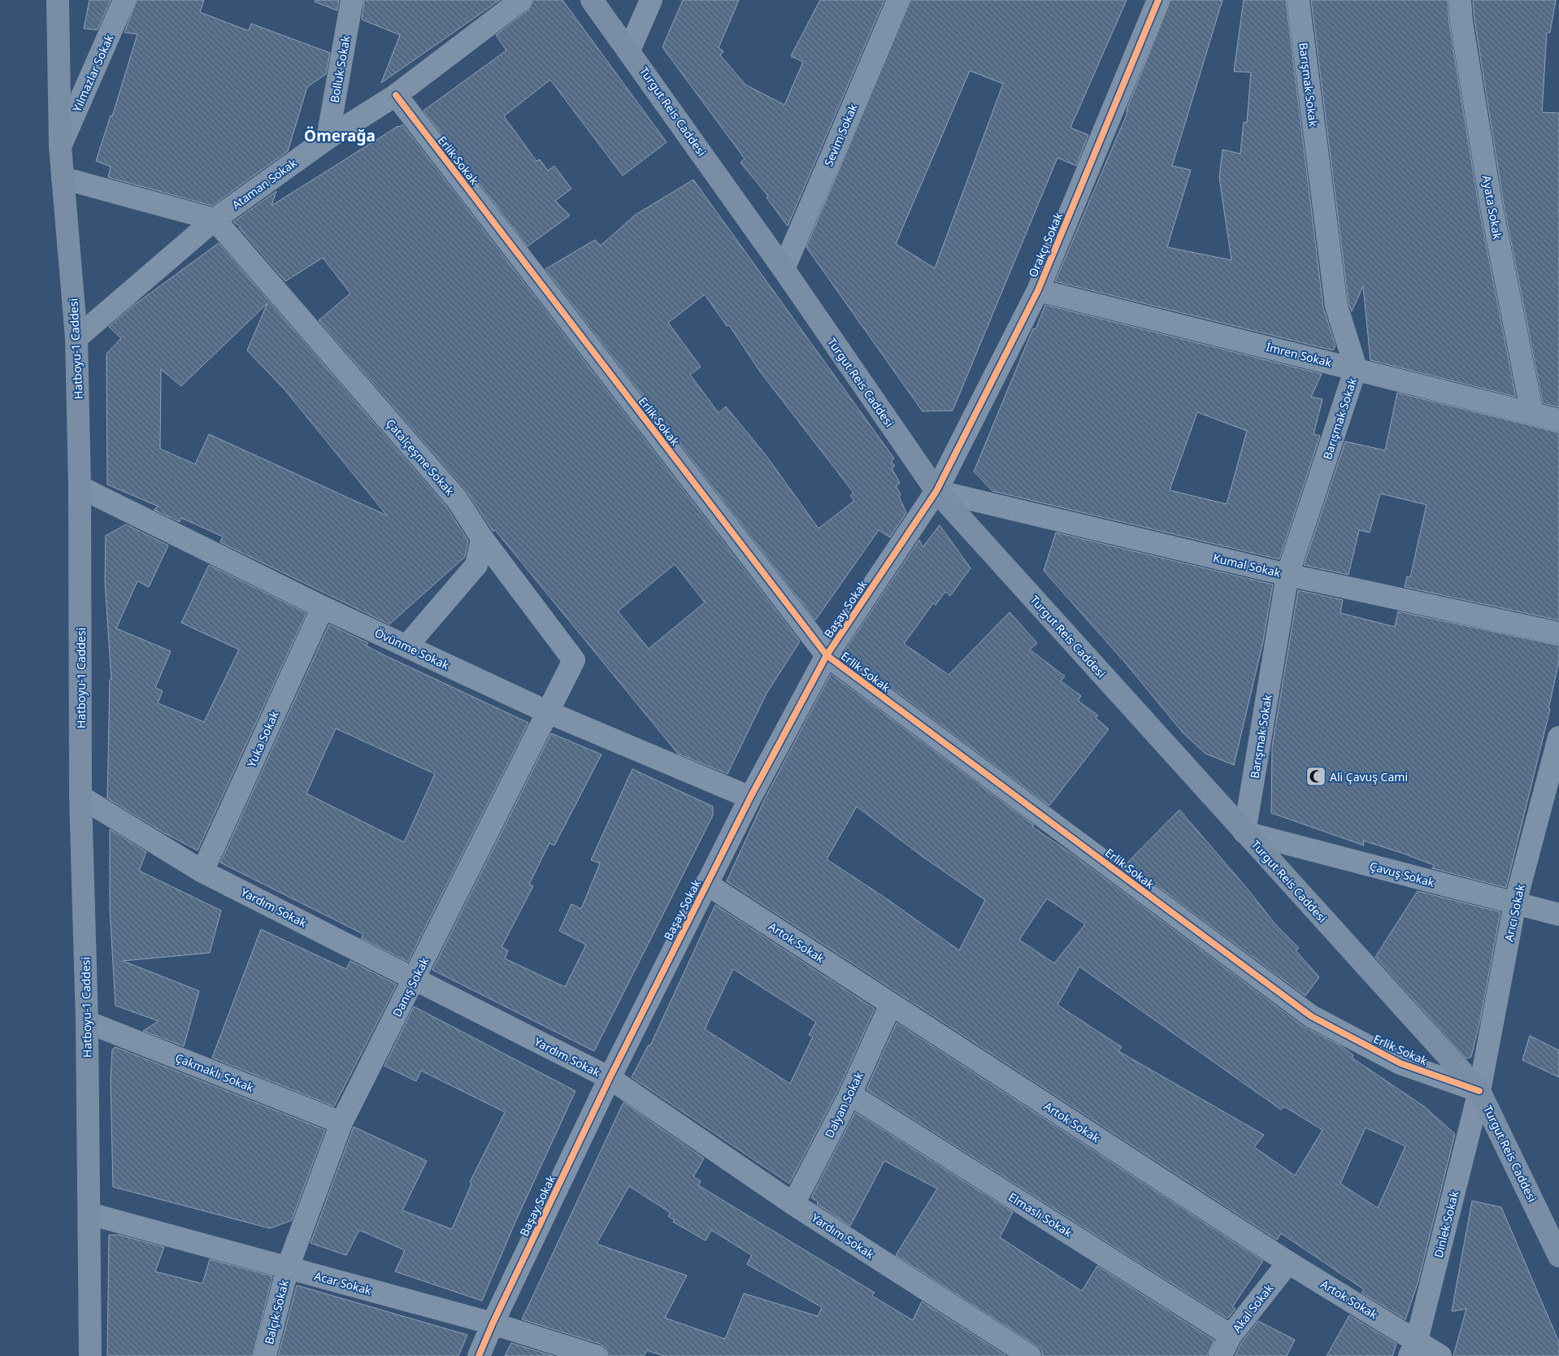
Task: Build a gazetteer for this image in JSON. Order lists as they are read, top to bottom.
{
  "streets": {
    "main road": ["Turgut Reis Caddesi", "Hatboyu-1 Caddesi"],
    "street": [
      "Bolluk Sokak",
      "Yılmazlar Sokak",
      "Barışmak Sokak",
      "Sevim Sokak",
      "Erlik Sokak",
      "Ataman Sokak",
      "Ayata Sokak",
      "Orakçı Sokak",
      "İmren Sokak",
      "Çatalçeşme Sokak",
      "Kumal Sokak",
      "Başay Sokak",
      "Övünme Sokak",
      "Yuka Sokak",
      "Çavuş Sokak",
      "Yardım Sokak",
      "Arıcı Sokak",
      "Artok Sokak",
      "Danış Sokak",
      "Çakmaklı Sokak",
      "Dalyan Sokak",
      "Elmaslı Sokak",
      "Dinlek Sokak",
      "Acar Sokak",
      "Akal Sokak",
      "Balçık Sokak"
    ]
  },
  "crossings": [
    ["Bolluk Sokak", "Ataman Sokak"],
    ["Yılmazlar Sokak", "Hatboyu-1 Caddesi"],
    ["Barışmak Sokak", "Turgut Reis Caddesi"],
    ["Barışmak Sokak", "İmren Sokak"],
    ["Barışmak Sokak", "Kumal Sokak"],
    ["Barışmak Sokak", "Çavuş Sokak"],
    ["Turgut Reis Caddesi", "Sevim Sokak"],
    ["Turgut Reis Caddesi", "Erlik Sokak"],
    ["Turgut Reis Caddesi", "Orakçı Sokak"],
    ["Turgut Reis Caddesi", "Kumal Sokak"],
    ["Turgut Reis Caddesi", "Başay Sokak"],
    ["Turgut Reis Caddesi", "Çavuş Sokak"],
    ["Turgut Reis Caddesi", "Arıcı Sokak"],
    ["Turgut Reis Caddesi", "Dinlek Sokak"],
    ["Erlik Sokak", "Ataman Sokak"],
    ["Erlik Sokak", "Başay Sokak"],
    ["Erlik Sokak", "Arıcı Sokak"],
    ["Erlik Sokak", "Dinlek Sokak"],
    ["Ataman Sokak", "Hatboyu-1 Caddesi"],
    ["Ataman Sokak", "Çatalçeşme Sokak"],
    ["Ayata Sokak", "İmren Sokak"],
    ["Orakçı Sokak", "İmren Sokak"],
    ["Orakçı Sokak", "Kumal Sokak"],
    ["Orakçı Sokak", "Başay Sokak"],
    ["Hatboyu-1 Caddesi", "Övünme Sokak"],
    ["Hatboyu-1 Caddesi", "Yardım Sokak"],
    ["Hatboyu-1 Caddesi", "Çakmaklı Sokak"],
    ["Hatboyu-1 Caddesi", "Acar Sokak"],
    ["Çatalçeşme Sokak", "Övünme Sokak"],
    ["Çatalçeşme Sokak", "Danış Sokak"],
    ["Kumal Sokak", "Başay Sokak"],
    ["Başay Sokak", "Övünme Sokak"],
    ["Başay Sokak", "Yardım Sokak"],
    ["Başay Sokak", "Artok Sokak"],
    ["Başay Sokak", "Acar Sokak"],
    ["Övünme Sokak", "Yuka Sokak"],
    ["Övünme Sokak", "Danış Sokak"],
    ["Yuka Sokak", "Yardım Sokak"],
    ["Çavuş Sokak", "Arıcı Sokak"],
    ["Yardım Sokak", "Danış Sokak"],
    ["Yardım Sokak", "Dalyan Sokak"],
    ["Arıcı Sokak", "Dinlek Sokak"],
    ["Artok Sokak", "Dalyan Sokak"],
    ["Artok Sokak", "Dinlek Sokak"],
    ["Artok Sokak", "Akal Sokak"],
    ["Danış Sokak", "Çakmaklı Sokak"],
    ["Danış Sokak", "Acar Sokak"],
    ["Danış Sokak", "Balçık Sokak"],
    ["Dalyan Sokak", "Elmaslı Sokak"],
    ["Elmaslı Sokak", "Akal Sokak"],
    ["Acar Sokak", "Balçık Sokak"]
  ],
  "districts": ["Ömerağa"],
  "places": {
    "mosque": ["Ali Çavuş Cami"]
  }
}
